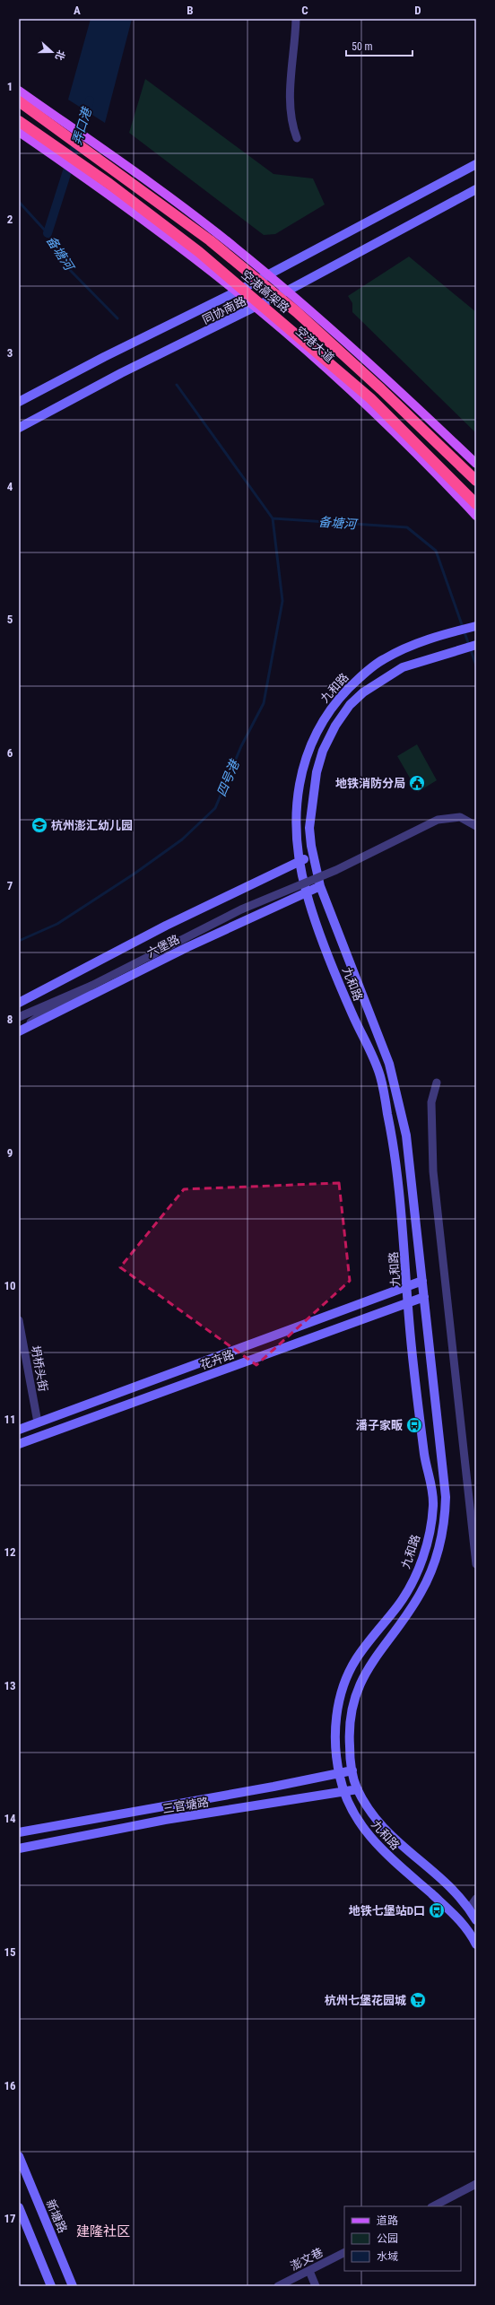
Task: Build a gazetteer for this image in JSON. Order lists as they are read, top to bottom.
{
  "streets": {
    "highway": ["空港高架路"],
    "main road": ["空港大道"],
    "street": [
      "同协南路",
      "九和路",
      "六堡路",
      "花卉路",
      "坍桥头街",
      "三官塘路",
      "新塘路",
      "澎文巷"
    ]
  },
  "crossings": [
    ["同协南路", "空港大道"],
    ["九和路", "六堡路"],
    ["九和路", "花卉路"],
    ["九和路", "三官塘路"],
    ["花卉路", "坍桥头街"]
  ],
  "districts": ["建隆社区"],
  "water": ["弄口港", "备塘河", "四号港"],
  "places": {
    "public building": ["地铁消防分局"],
    "school or university": ["杭州澎汇幼儿园"],
    "bus stop": ["潘子家畈", "地铁七堡站D口"],
    "supermarket": ["杭州七堡花园城"]
  },
  "legend": ["道路", "公园", "水域"],
  "scale_bar": "50 m",
  "north": "right",
  "grid": {
    "columns": [
      "A",
      "B",
      "C",
      "D"
    ],
    "rows": [
      "1",
      "2",
      "3",
      "4",
      "5",
      "6",
      "7",
      "8",
      "9",
      "10",
      "11",
      "12",
      "13",
      "14",
      "15",
      "16",
      "17"
    ]
  }
}
